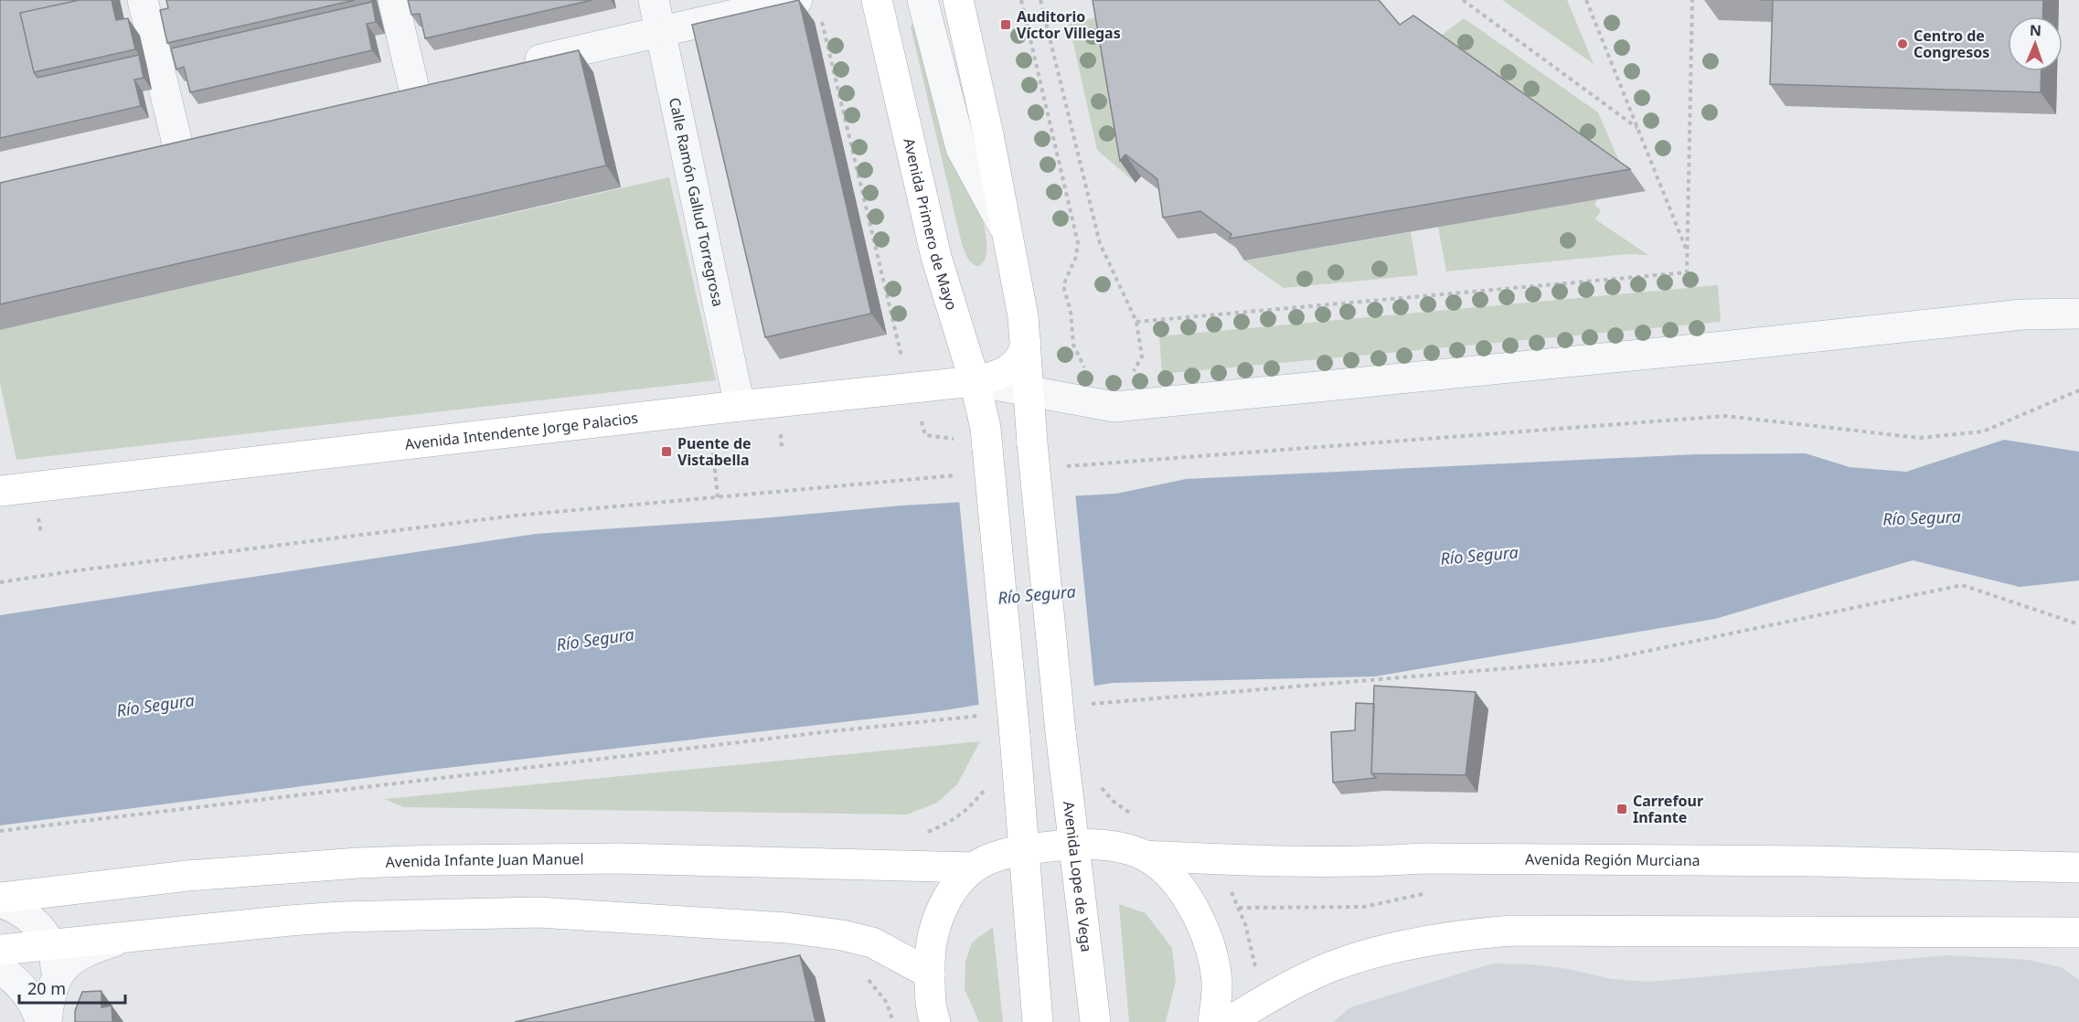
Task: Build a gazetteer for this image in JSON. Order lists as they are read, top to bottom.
{
  "streets": {
    "main road": [
      "Avenida Primero de Mayo",
      "Avenida Intendente Jorge Palacios",
      "Avenida Infante Juan Manuel",
      "Avenida Región Murciana",
      "Avenida Lope de Vega"
    ],
    "street": ["Calle Ramón Gallud Torregrosa"]
  },
  "crossings": [
    ["Calle Ramón Gallud Torregrosa", "Avenida Intendente Jorge Palacios"],
    ["Avenida Primero de Mayo", "Avenida Intendente Jorge Palacios"]
  ],
  "water": ["Río Segura"],
  "places": {
    "transit": ["Auditorio Víctor Villegas", "Puente de Vistabella", "Carrefour Infante"],
    "other": ["Centro de Congresos"]
  },
  "scale_bar": "20 m",
  "north": "top"
}
